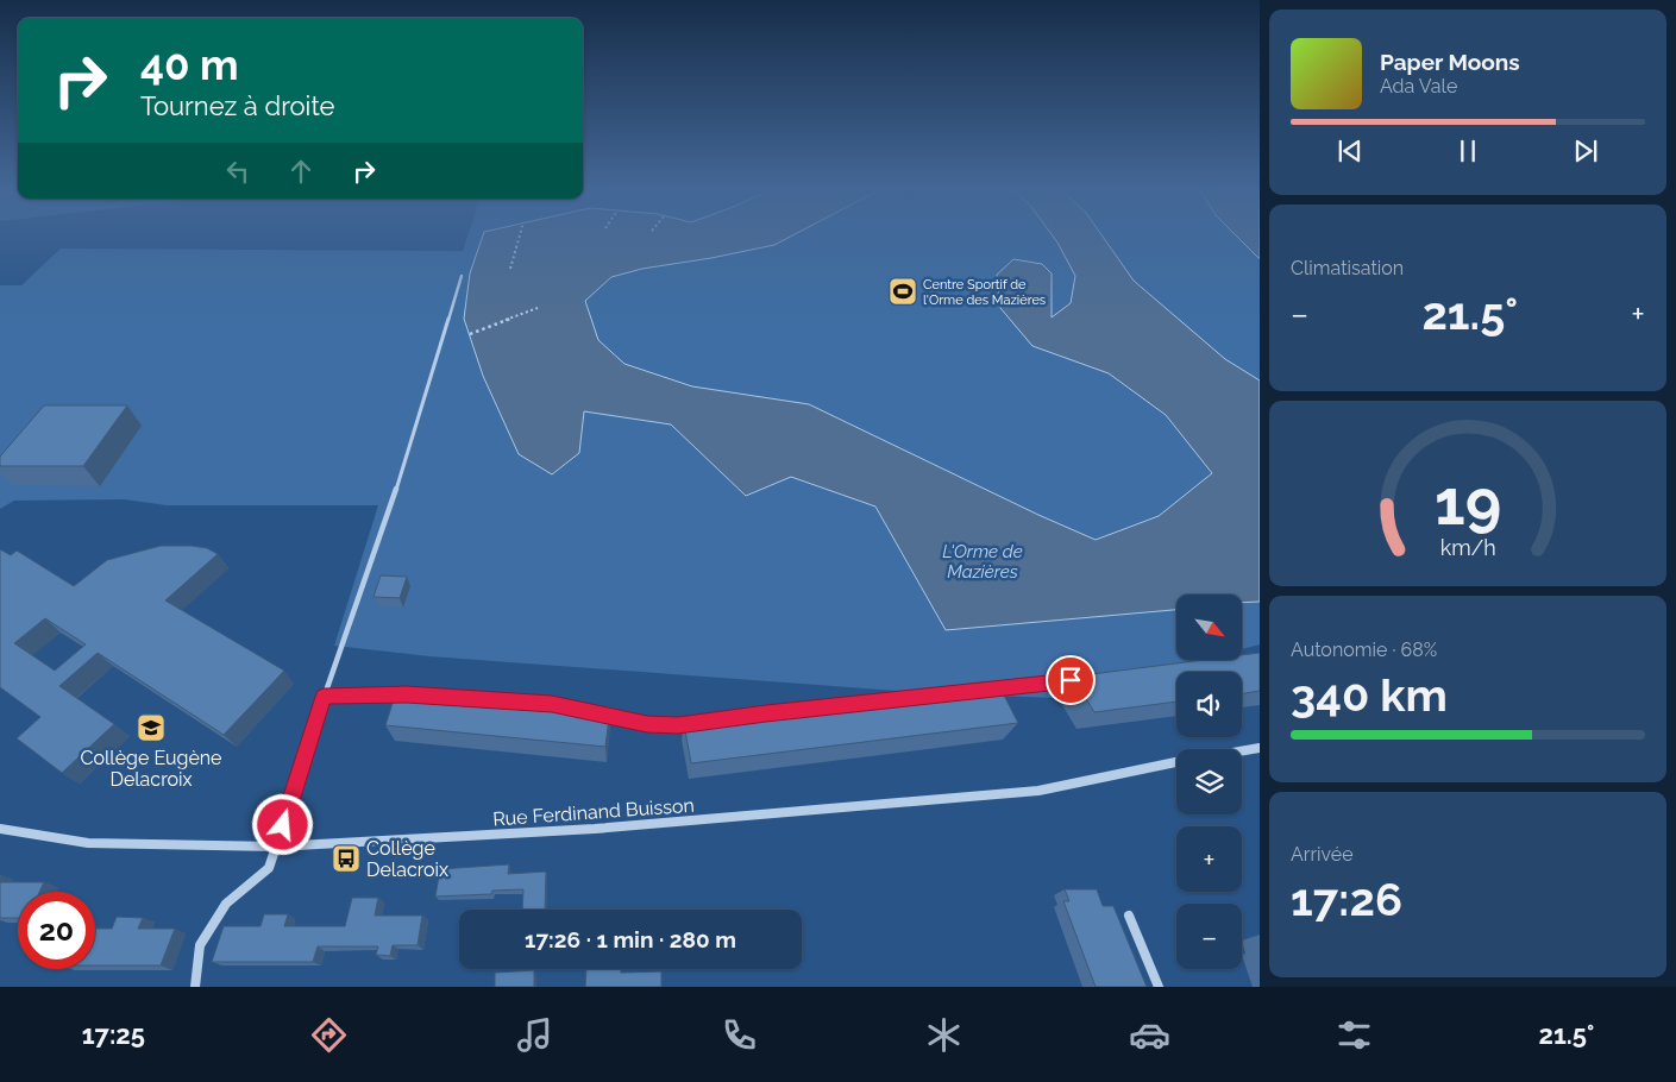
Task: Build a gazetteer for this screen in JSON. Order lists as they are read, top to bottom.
{
  "streets": {
    "street": ["Rue Ferdinand Buisson"]
  },
  "water": ["L'Orme de Mazières"],
  "places": {
    "sports": ["Centre Sportif de l'Orme des Mazières"],
    "school or university": ["Collège Eugène Delacroix"],
    "bus stop": ["Collège Delacroix"]
  },
  "north": "bottom right",
  "page": {
    "turn": ["40 m", "Tournez à droite"],
    "song": ["Paper Moons", "Ada Vale"],
    "tile": [
      "Climatisation",
      ["Autonomie · 68%", "340 km"],
      ["Arrivée", "17:26"]
    ],
    "heat": ["−", "21.5°", "+"],
    "map_buttons": ["+", "−"],
    "limit": "20",
    "trip": "17:26 · 1 min · 280 m",
    "tabs": ["17:25", "21.5°"],
    "gauge": ["19", "km/h"]
  }
}
